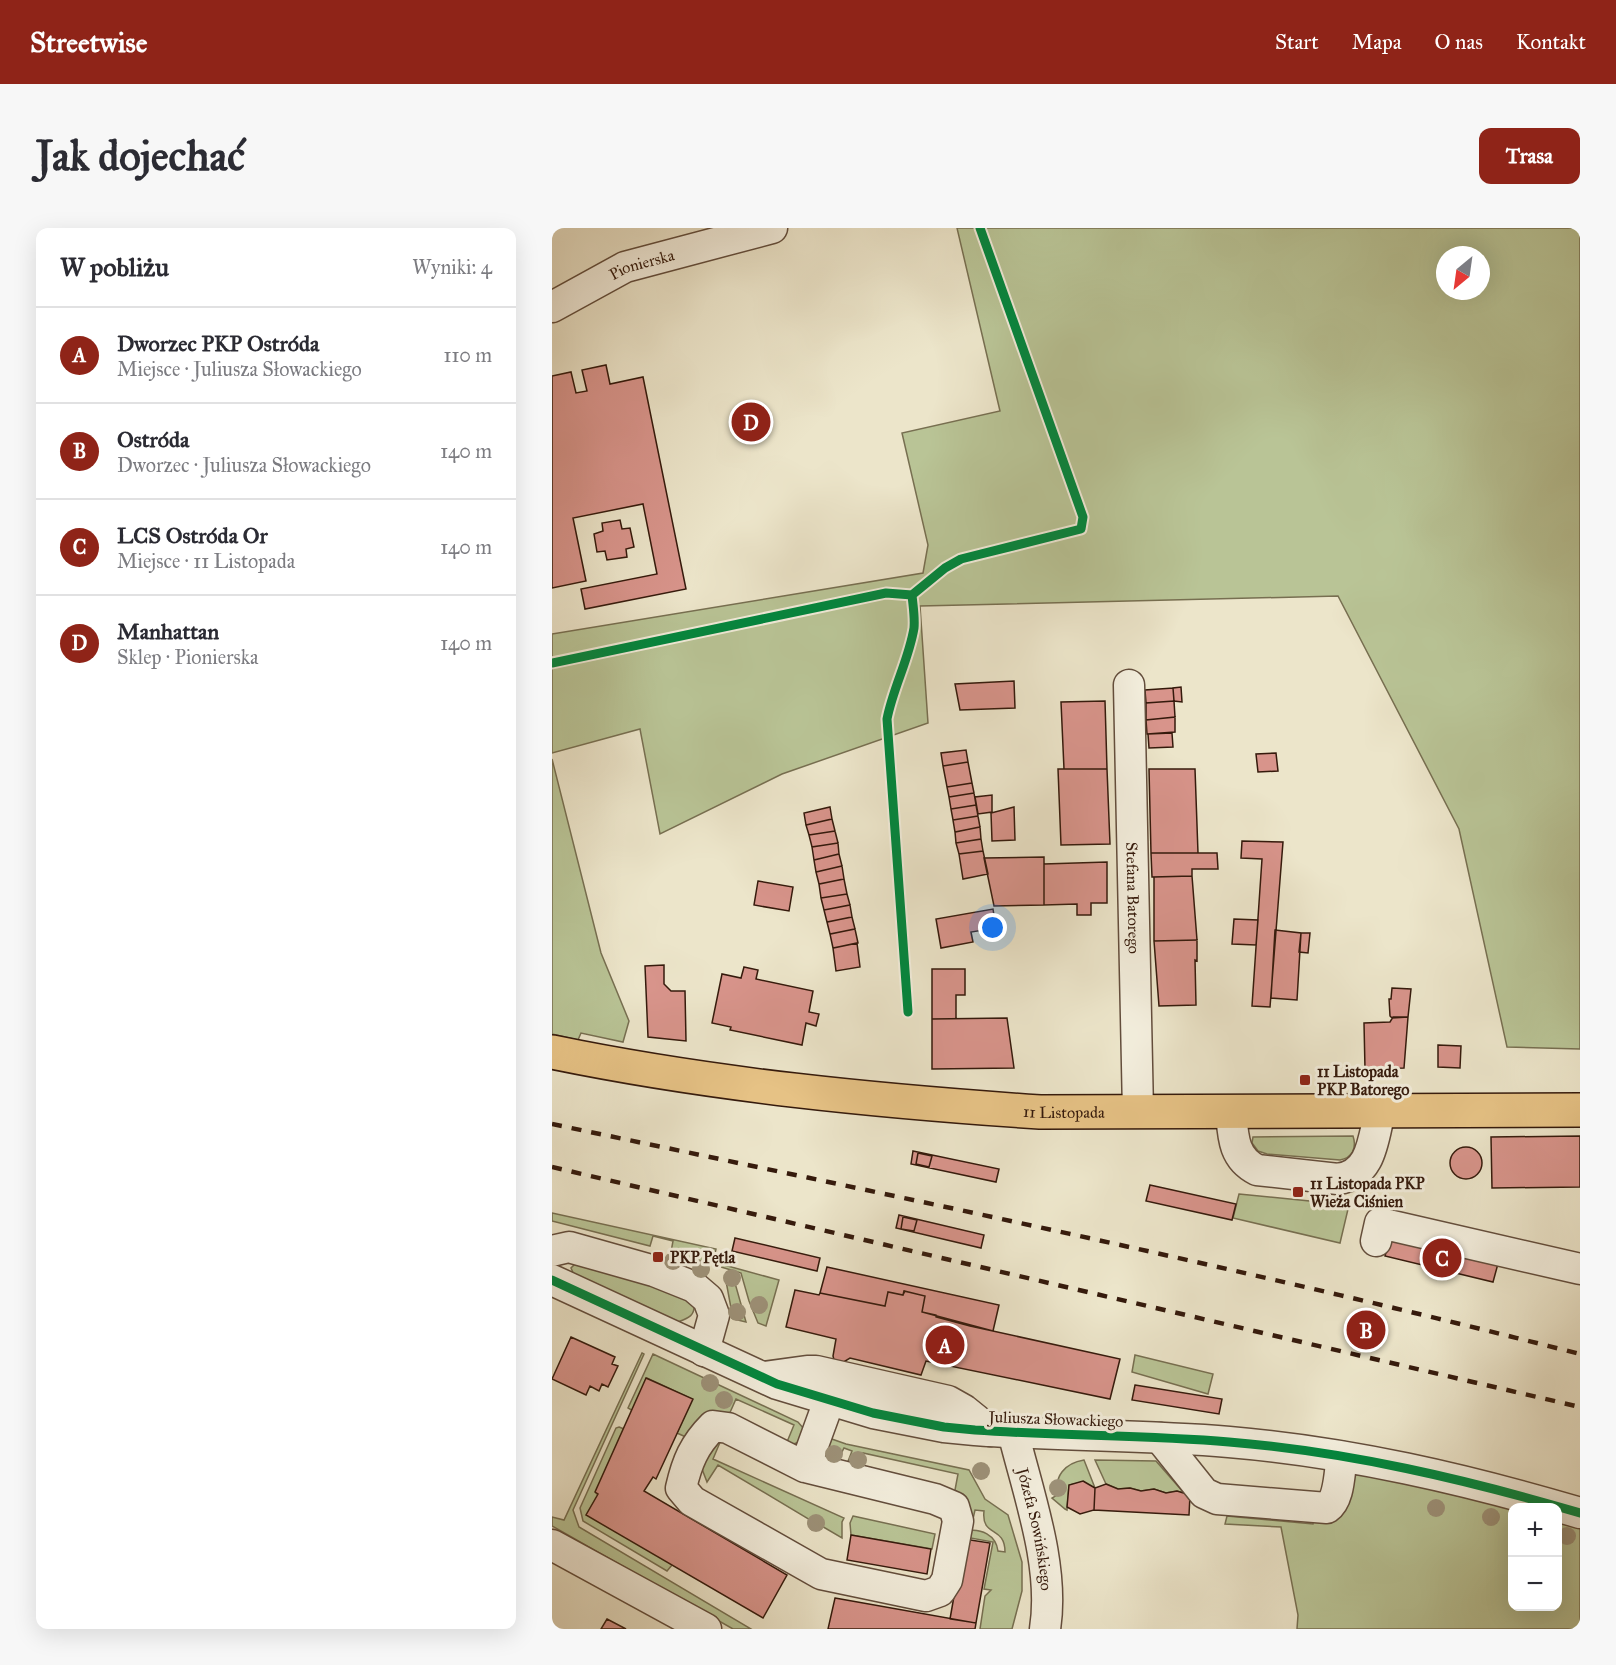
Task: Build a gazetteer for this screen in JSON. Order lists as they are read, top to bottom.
{
  "streets": {
    "main road": ["11 Listopada"],
    "street": [
      "Pionierska",
      "Stefana Batorego",
      "Juliusza Słowackiego",
      "Józefa Sowińskiego"
    ]
  },
  "crossings": [
    ["Stefana Batorego", "11 Listopada"],
    ["Juliusza Słowackiego", "Józefa Sowińskiego"]
  ],
  "places": {
    "transit": ["11 Listopada PKP Batorego", "11 Listopada PKP Wieża Ciśnien", "PKP Pętla"]
  },
  "north": "bottom left",
  "page": {
    "header": "Streetwise",
    "nav": [
      "Start",
      "Mapa",
      "O nas",
      "Kontakt"
    ],
    "buttons": "Trasa",
    "title": "Jak dojechać",
    "heading": ["W pobliżu", "Wyniki: 4"],
    "list": [
      {
        "mark": "A",
        "name": "Dworzec PKP Ostróda",
        "note": "Miejsce · Juliusza Słowackiego",
        "value": "110 m"
      },
      {
        "mark": "B",
        "name": "Ostróda",
        "note": "Dworzec · Juliusza Słowackiego",
        "value": "140 m"
      },
      {
        "mark": "C",
        "name": "LCS Ostróda Or",
        "note": "Miejsce · 11 Listopada",
        "value": "140 m"
      },
      {
        "mark": "D",
        "name": "Manhattan",
        "note": "Sklep · Pionierska",
        "value": "140 m"
      }
    ],
    "pins": [
      "D",
      "C",
      "B",
      "A"
    ],
    "map_buttons": ["+", "−"]
  }
}
